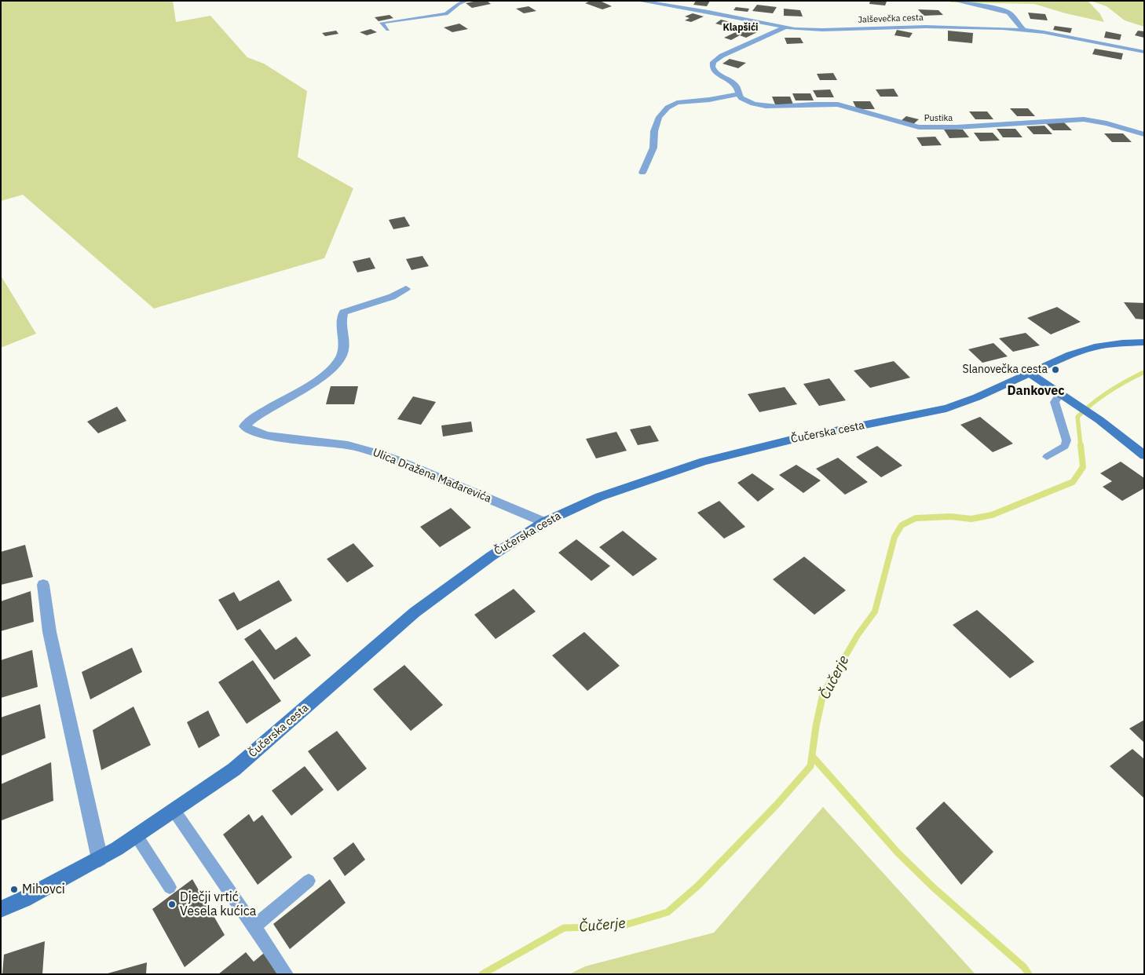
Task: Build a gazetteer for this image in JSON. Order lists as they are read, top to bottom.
{
  "streets": {
    "street": [
      "Jalševečka cesta",
      "Pustika",
      "Čučerska cesta",
      "Ulica Dražena Mađarevića"
    ]
  },
  "crossings": [
    ["Jalševečka cesta", "Pustika"],
    ["Čučerska cesta", "Ulica Dražena Mađarevića"]
  ],
  "districts": ["Klapšići", "Dankovec"],
  "water": ["Čučerje"],
  "places": ["Slanovečka cesta", "Mihovci", "Dječji vrtić Vesela kućica"]
}
